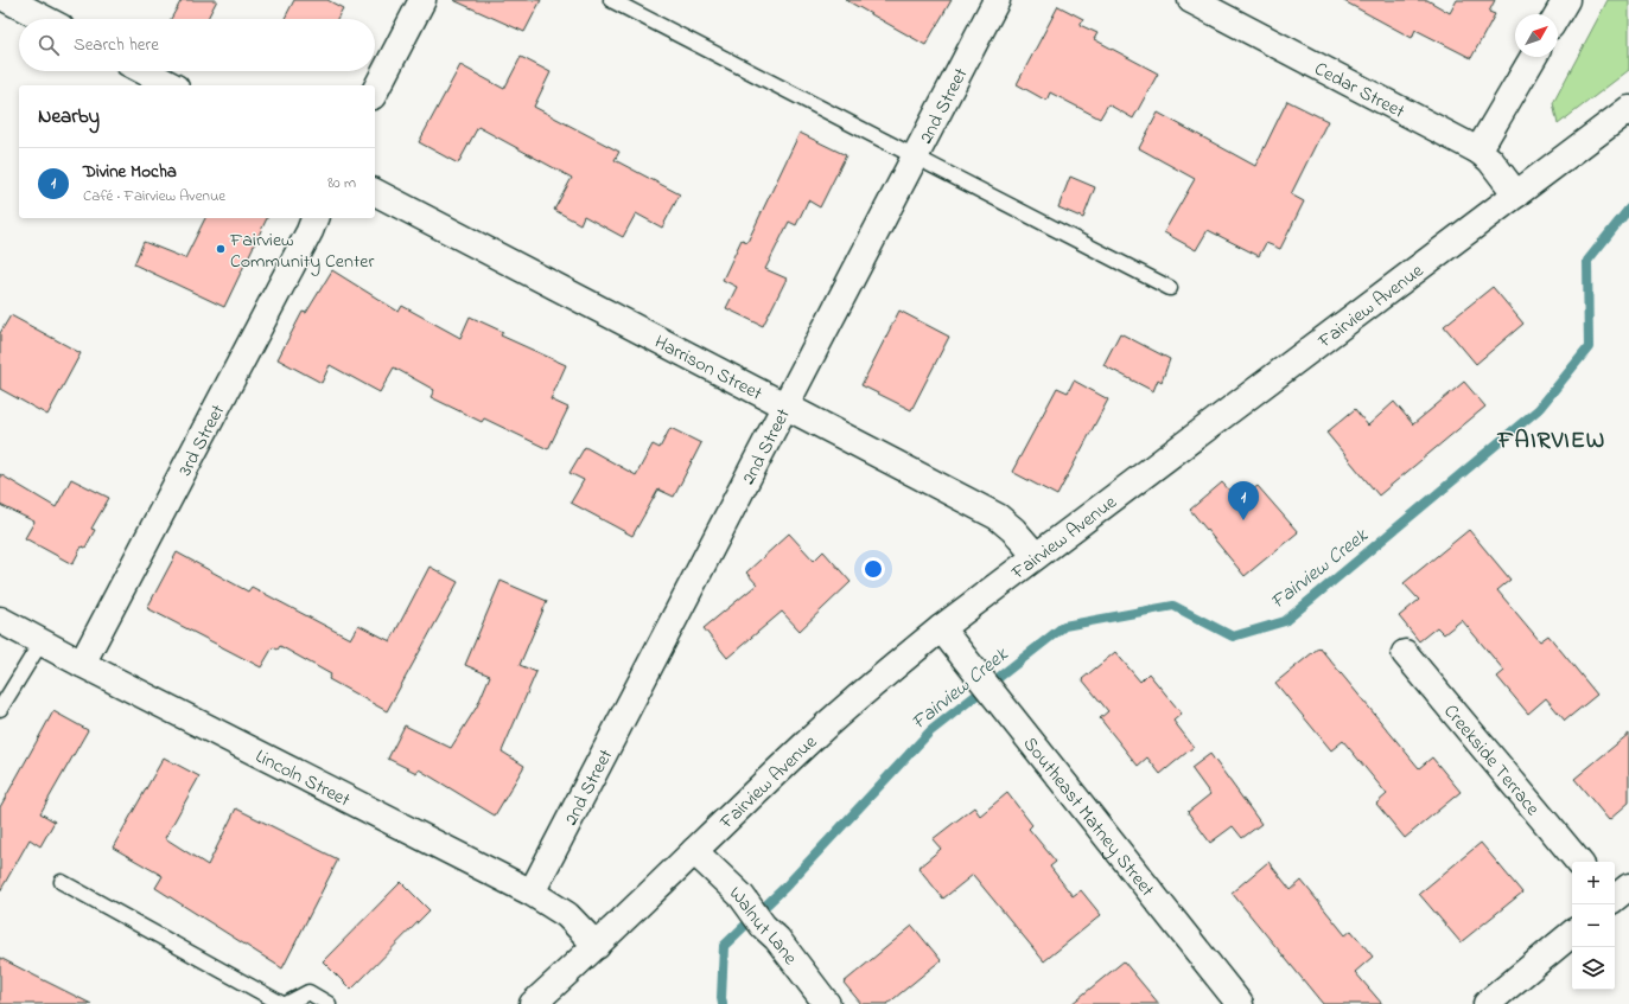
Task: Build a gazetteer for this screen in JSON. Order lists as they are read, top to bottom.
{
  "streets": {
    "street": [
      "Cedar Street",
      "2nd Street",
      "Fairview Avenue",
      "Harrison Street",
      "3rd Street",
      "Creekside Terrace",
      "Lincoln Street",
      "Southeast Matney Street",
      "Walnut Lane"
    ]
  },
  "crossings": [
    ["Cedar Street", "Fairview Avenue"],
    ["2nd Street", "Harrison Street"],
    ["2nd Street", "Lincoln Street"],
    ["Fairview Avenue", "Harrison Street"],
    ["Fairview Avenue", "Lincoln Street"],
    ["Fairview Avenue", "Southeast Matney Street"],
    ["Fairview Avenue", "Walnut Lane"],
    ["3rd Street", "Lincoln Street"]
  ],
  "districts": ["FAIRVIEW"],
  "water": ["Fairview Creek"],
  "places": ["Fairview Community Center"],
  "north": "top right",
  "page": {
    "search": "Search here",
    "heading": "Nearby",
    "list": [
      {
        "mark": "1",
        "name": "Divine Mocha",
        "note": "Café · Fairview Avenue",
        "value": "80 m"
      }
    ],
    "pins": "1",
    "map_buttons": ["+", "−"]
  }
}
